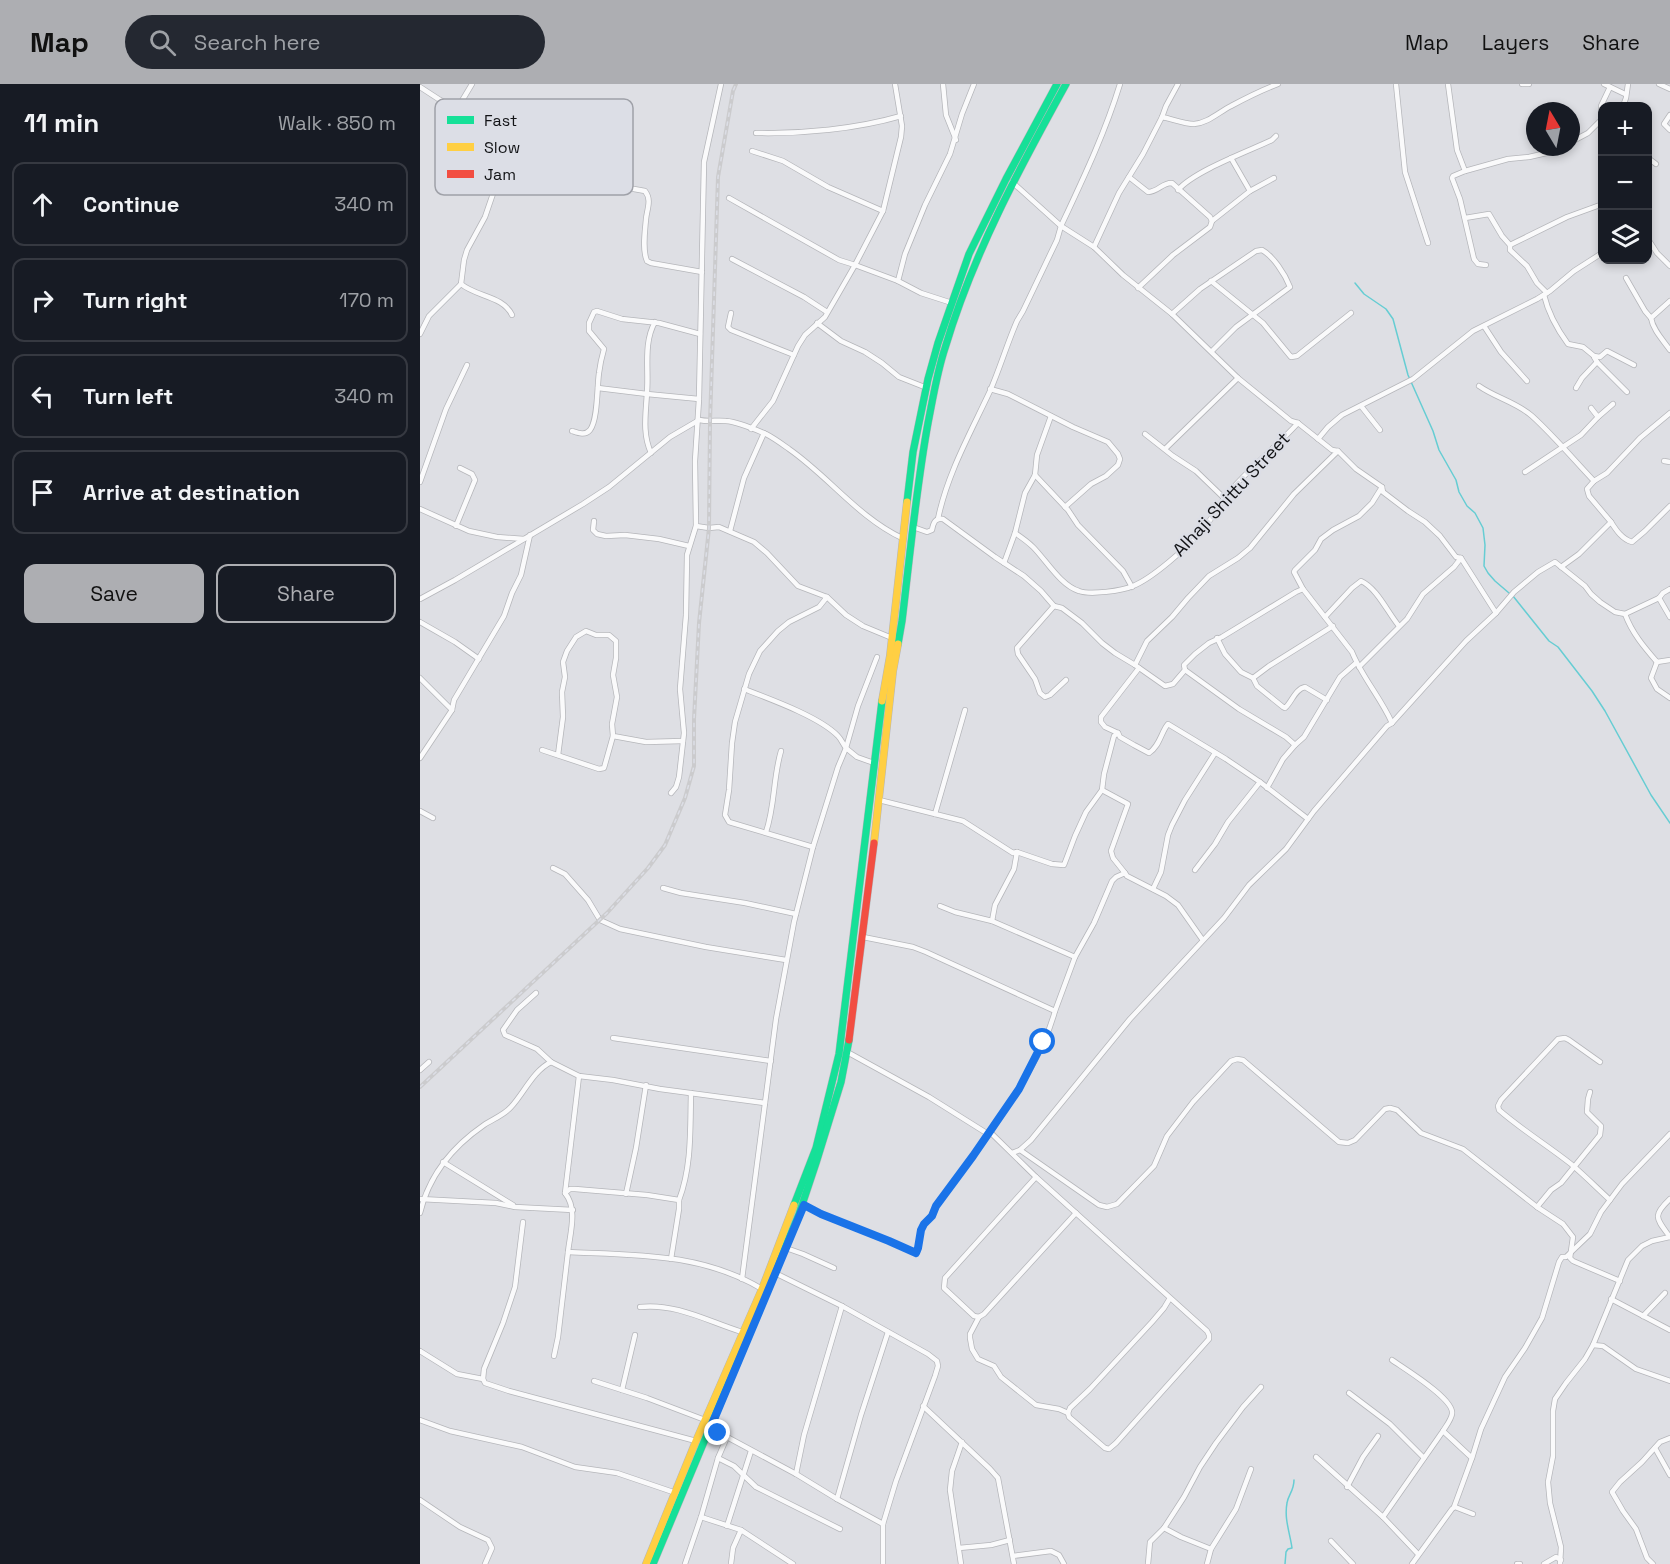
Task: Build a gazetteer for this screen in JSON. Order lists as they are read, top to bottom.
{
  "streets": {
    "street": ["Alhaji Shittu Street"]
  },
  "legend": ["Fast", "Slow", "Jam"],
  "north": "top",
  "page": {
    "header": "Map",
    "search": "Search here",
    "nav": ["Map", "Layers", "Share"],
    "heading": ["11 min", "Walk · 850 m"],
    "map_buttons": ["+", "−"],
    "list": [
      ["Continue", "340 m"],
      ["Turn right", "170 m"],
      ["Turn left", "340 m"],
      "Arrive at destination"
    ],
    "buttons": ["Save", "Share"]
  }
}
